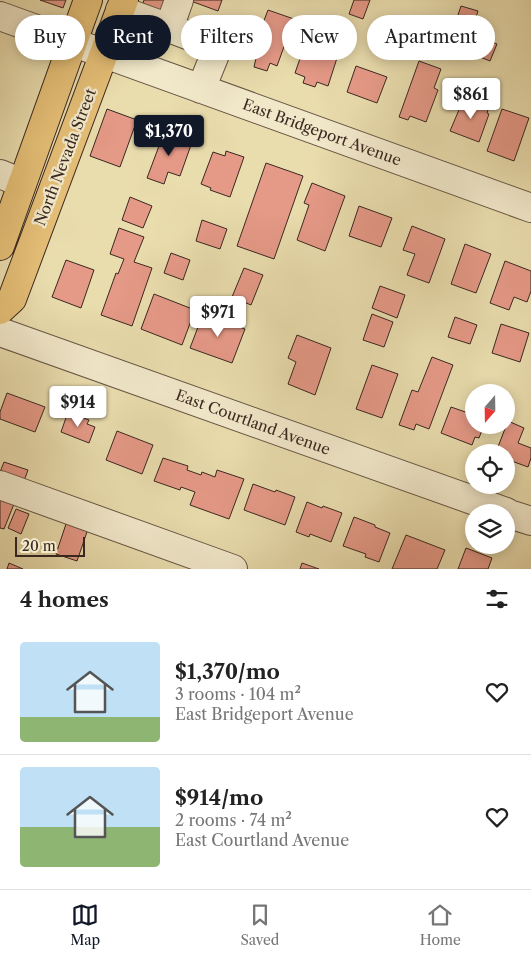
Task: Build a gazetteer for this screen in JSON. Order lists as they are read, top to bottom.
{
  "streets": {
    "main road": ["North Nevada Street"],
    "street": ["East Bridgeport Avenue", "East Courtland Avenue"]
  },
  "scale_bar": "20 m",
  "north": "bottom",
  "page": {
    "chip": [
      "Buy",
      "Rent",
      "Filters",
      "New",
      "Apartment"
    ],
    "price": [
      "$861",
      "$1,370",
      "$971",
      "$914"
    ],
    "scale": "20 m",
    "heading": "4 homes",
    "list": [
      {
        "name": "$1,370/mo",
        "note": "3 rooms · 104 m² · East Bridgeport Avenue"
      },
      {
        "name": "$914/mo",
        "note": "2 rooms · 74 m² · East Courtland Avenue"
      }
    ],
    "tabs": ["Map", "Saved", "Home"]
  }
}
